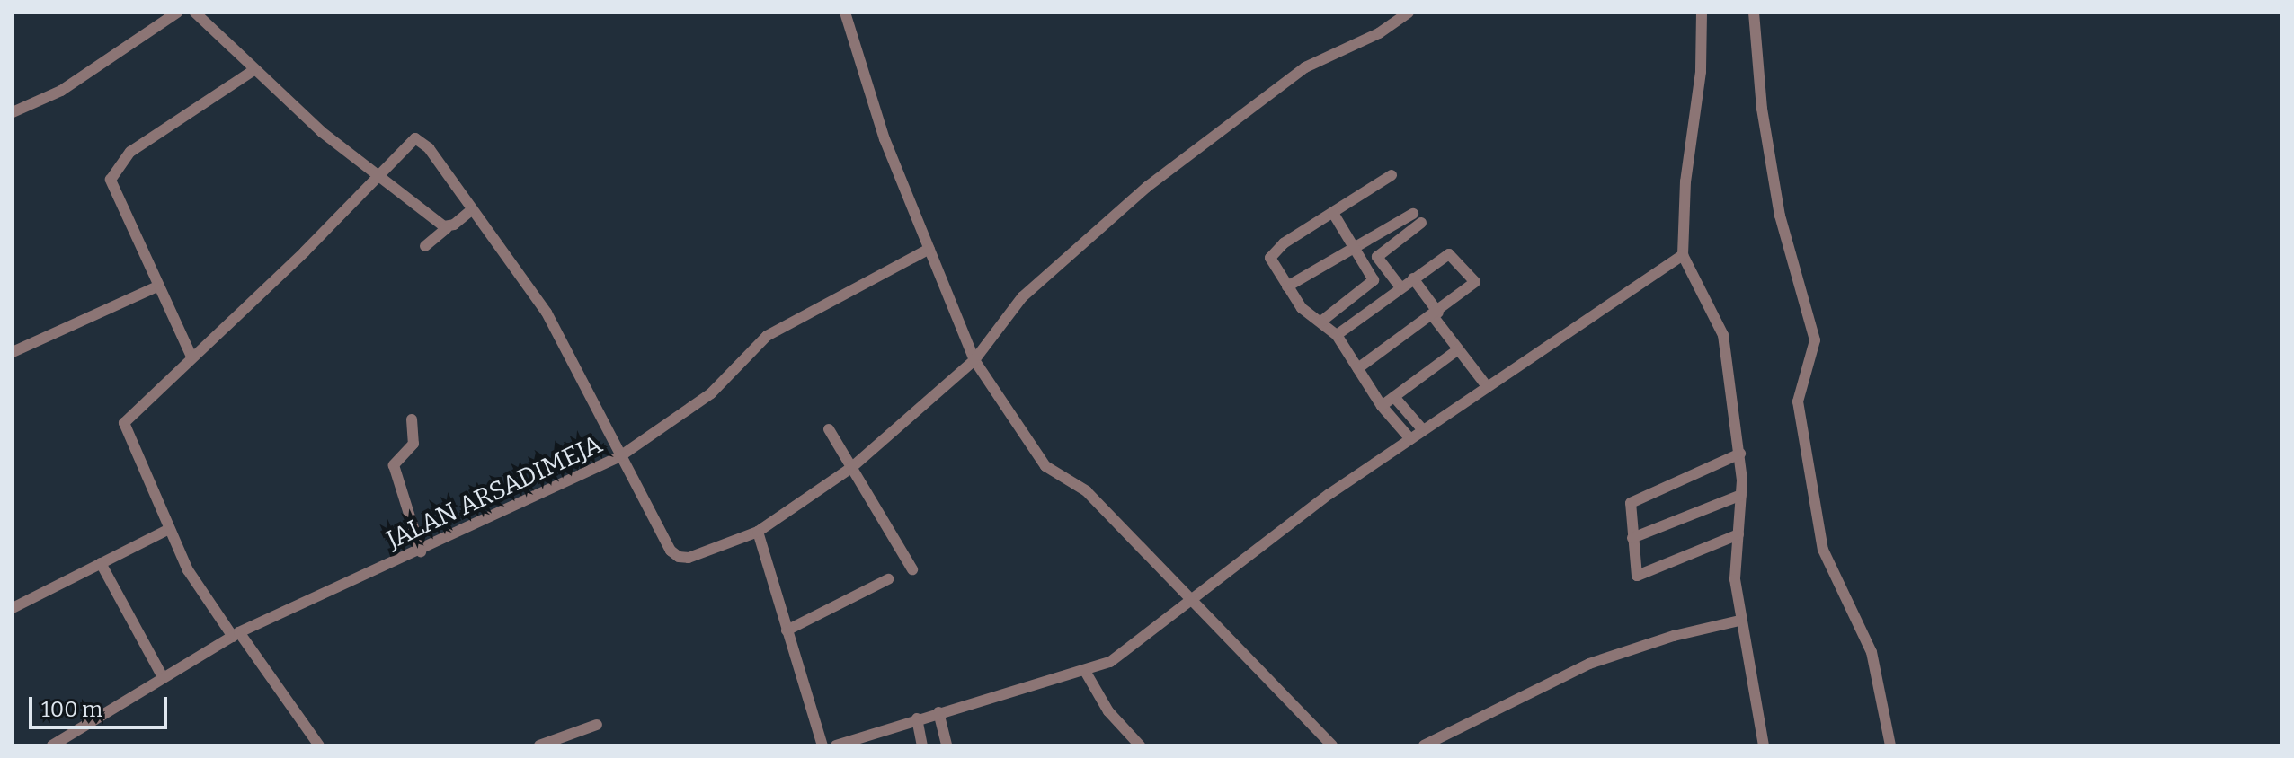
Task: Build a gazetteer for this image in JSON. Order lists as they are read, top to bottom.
{
  "streets": {
    "street": ["JALAN ARSADIMEJA"]
  },
  "scale_bar": "100 m"
}
